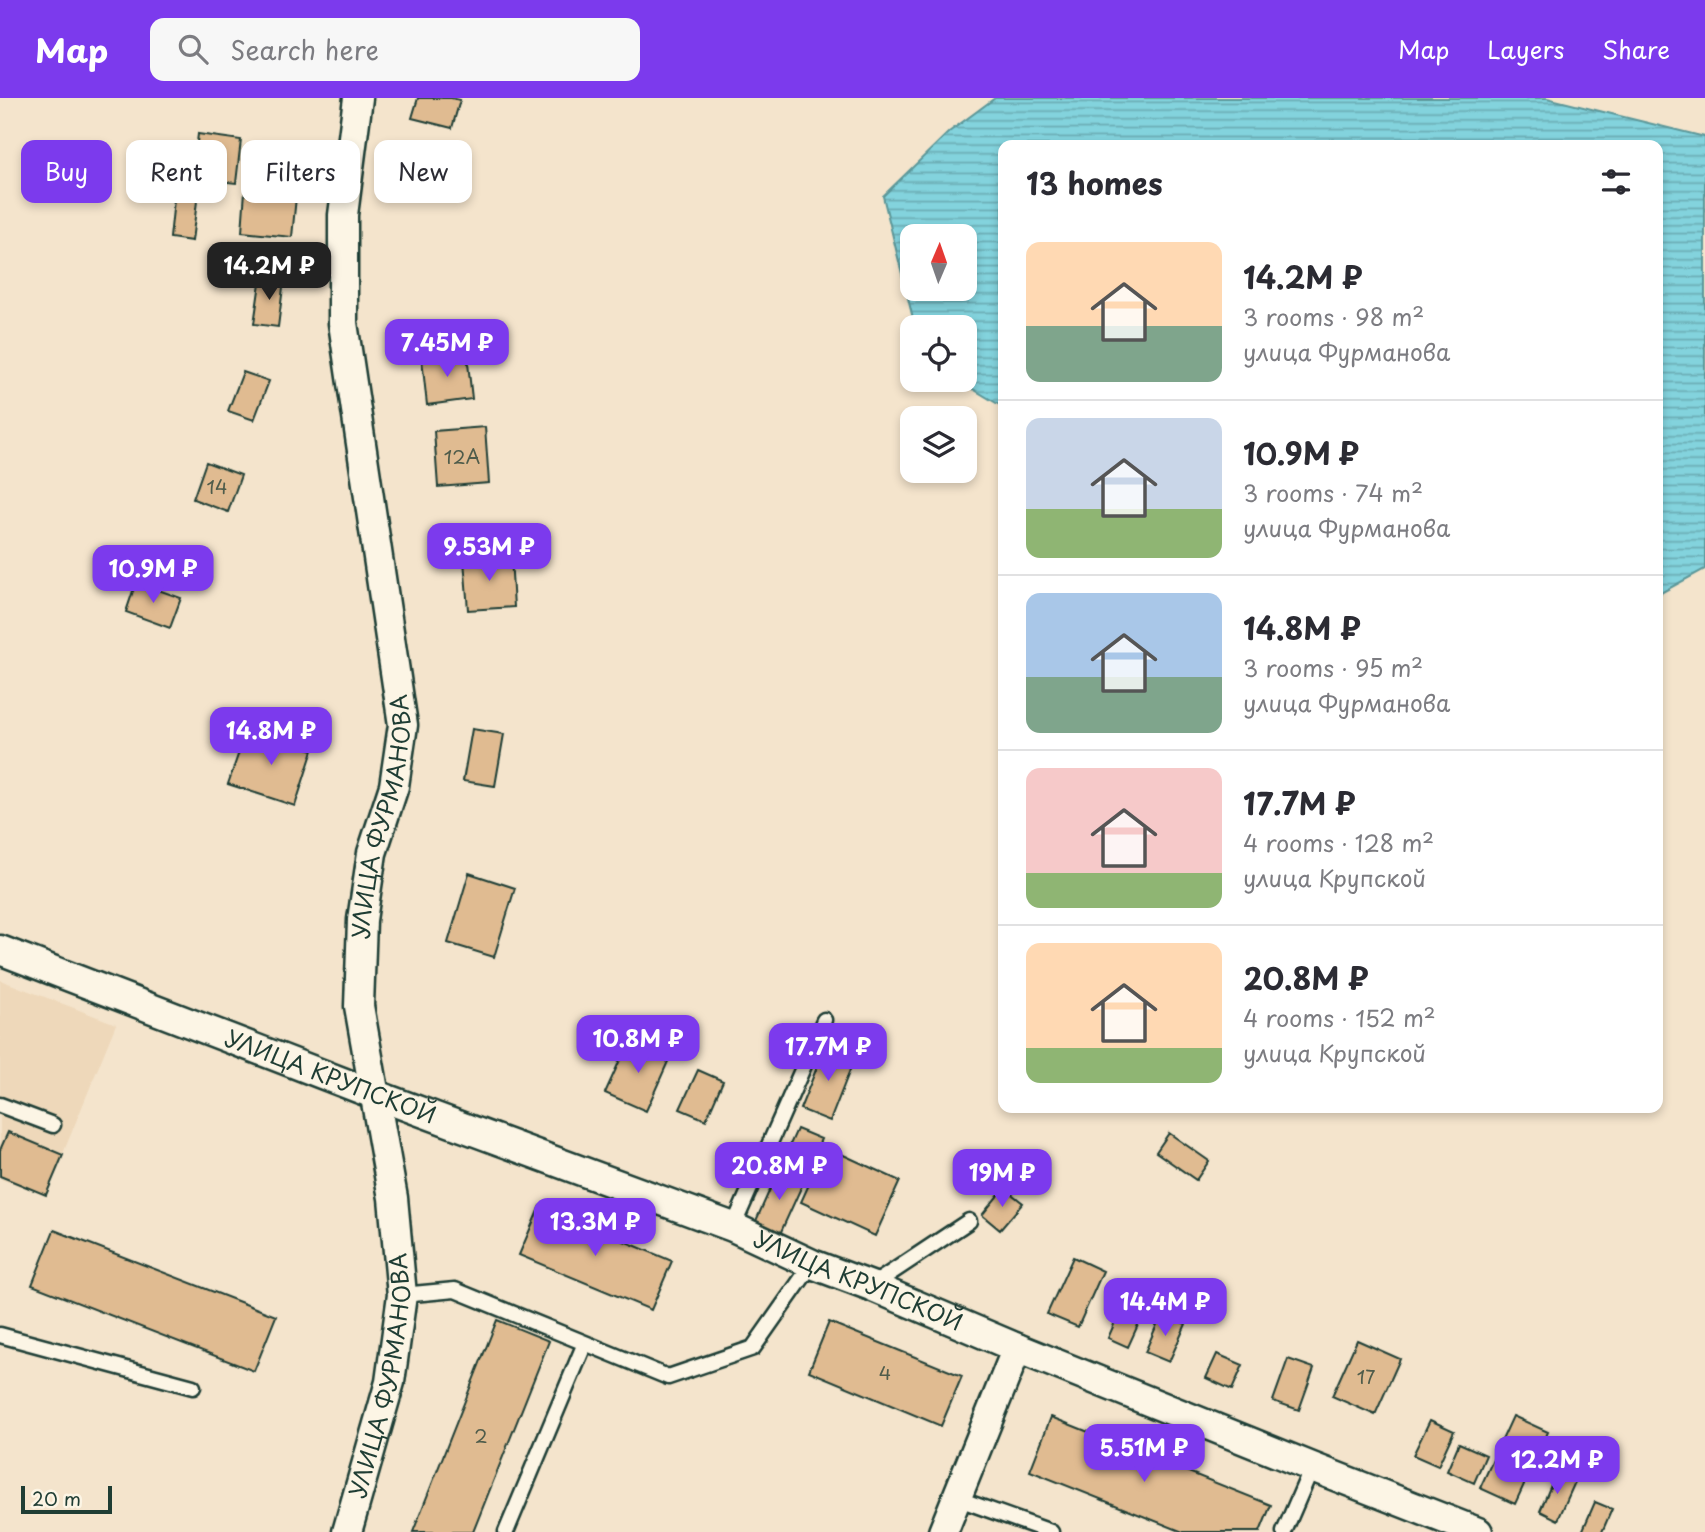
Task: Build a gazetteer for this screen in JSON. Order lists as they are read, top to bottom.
{
  "streets": {
    "street": ["УЛИЦА ФУРМАНОВА", "УЛИЦА КРУПСКОЙ"]
  },
  "crossings": [
    ["УЛИЦА ФУРМАНОВА", "УЛИЦА КРУПСКОЙ"]
  ],
  "house_numbers": [
    "12А",
    "14",
    "4",
    "17",
    "2"
  ],
  "scale_bar": "20 m",
  "north": "top",
  "page": {
    "header": "Map",
    "search": "Search here",
    "nav": ["Map", "Layers", "Share"],
    "chip": [
      "Buy",
      "Rent",
      "Filters",
      "New"
    ],
    "heading": "13 homes",
    "list": [
      {
        "name": "14.2M ₽",
        "note": "3 rooms · 98 m² · улица Фурманова"
      },
      {
        "name": "10.9M ₽",
        "note": "3 rooms · 74 m² · улица Фурманова"
      },
      {
        "name": "14.8M ₽",
        "note": "3 rooms · 95 m² · улица Фурманова"
      },
      {
        "name": "17.7M ₽",
        "note": "4 rooms · 128 m² · улица Крупской"
      },
      {
        "name": "20.8M ₽",
        "note": "4 rooms · 152 m² · улица Крупской"
      }
    ],
    "price": [
      "14.2M ₽",
      "7.45M ₽",
      "9.53M ₽",
      "10.9M ₽",
      "14.8M ₽",
      "10.8M ₽",
      "17.7M ₽",
      "20.8M ₽",
      "19M ₽",
      "13.3M ₽",
      "14.4M ₽",
      "5.51M ₽",
      "12.2M ₽"
    ],
    "scale": "20 m"
  }
}
